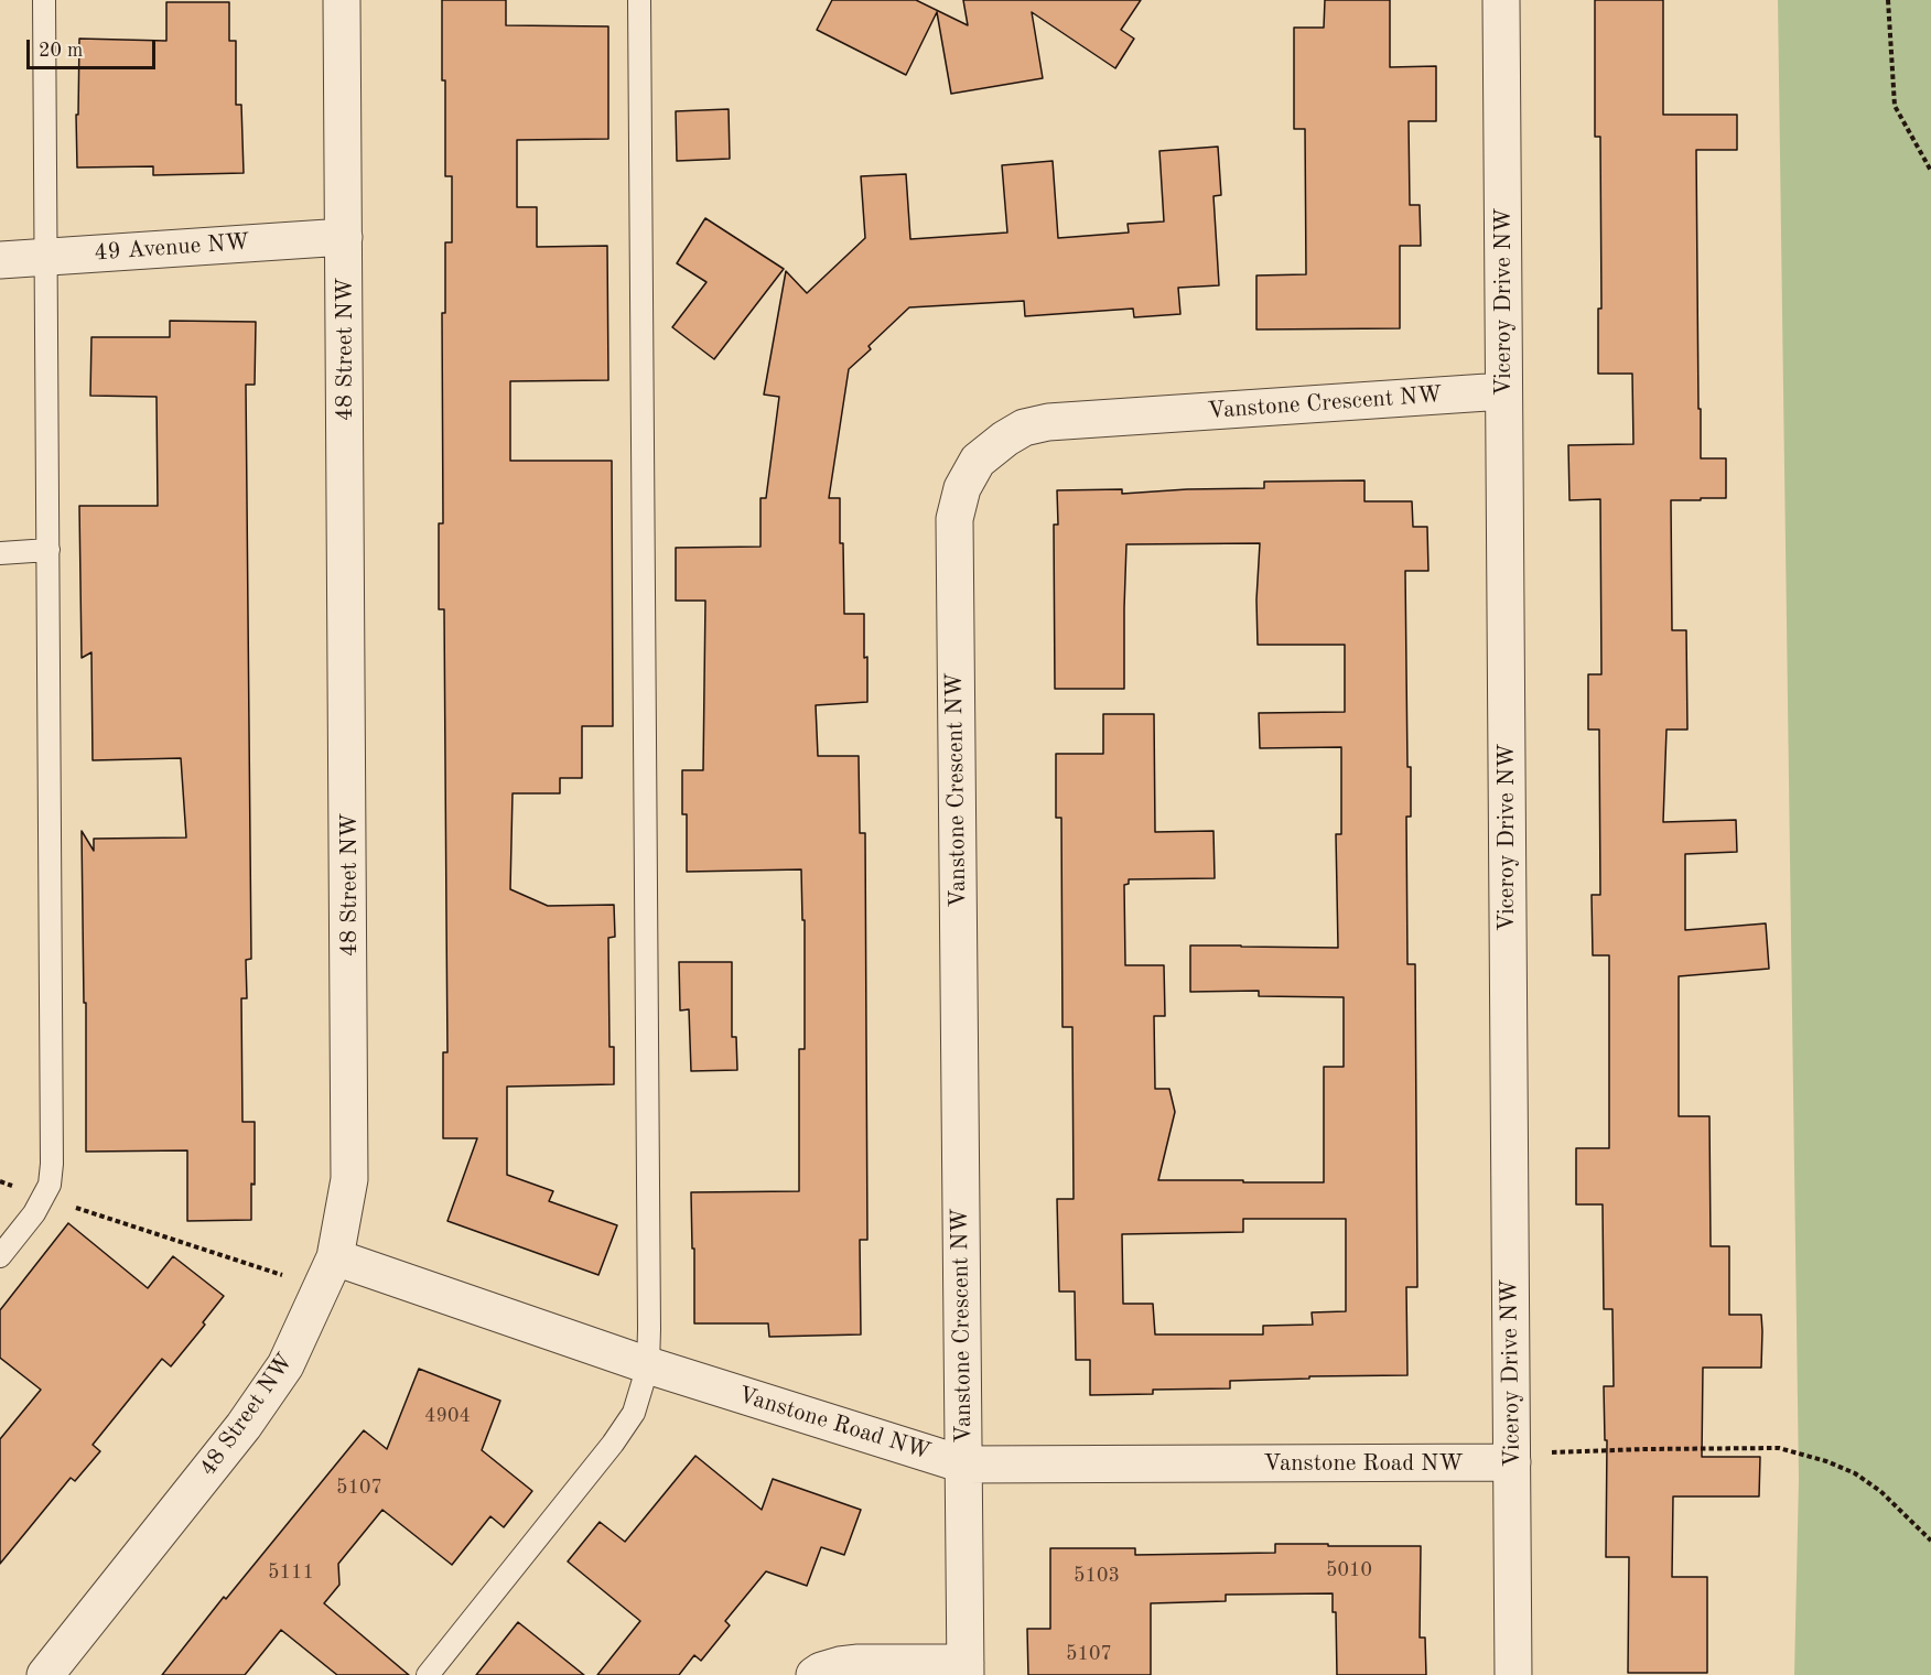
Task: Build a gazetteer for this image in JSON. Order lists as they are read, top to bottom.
{
  "streets": {
    "street": [
      "49 Avenue NW",
      "Viceroy Drive NW",
      "48 Street NW",
      "Vanstone Crescent NW",
      "Vanstone Road NW"
    ]
  },
  "crossings": [
    ["49 Avenue NW", "48 Street NW"],
    ["Viceroy Drive NW", "Vanstone Crescent NW"],
    ["Viceroy Drive NW", "Vanstone Road NW"],
    ["48 Street NW", "Vanstone Road NW"],
    ["Vanstone Crescent NW", "Vanstone Road NW"]
  ],
  "house_numbers": [
    "4904",
    "5107",
    "5010",
    "5111",
    "5103",
    "5107"
  ],
  "scale_bar": "20 m"
}
